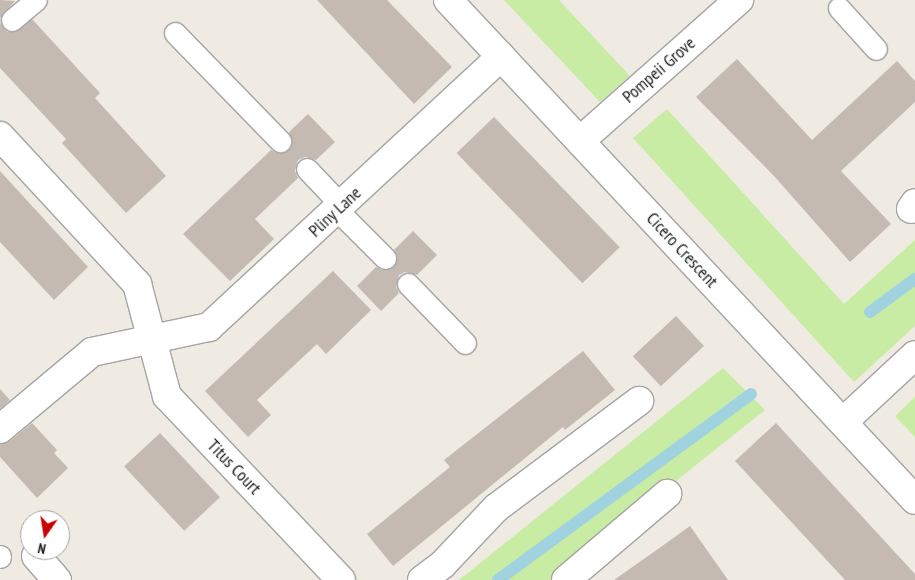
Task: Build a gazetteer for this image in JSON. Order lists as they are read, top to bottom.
{
  "streets": {
    "street": [
      "Pompeii Grove",
      "Pliny Lane",
      "Cicero Crescent",
      "Titus Court"
    ]
  },
  "crossings": [
    ["Pompeii Grove", "Cicero Crescent"],
    ["Pliny Lane", "Cicero Crescent"],
    ["Pliny Lane", "Titus Court"]
  ],
  "north": "bottom"
}
